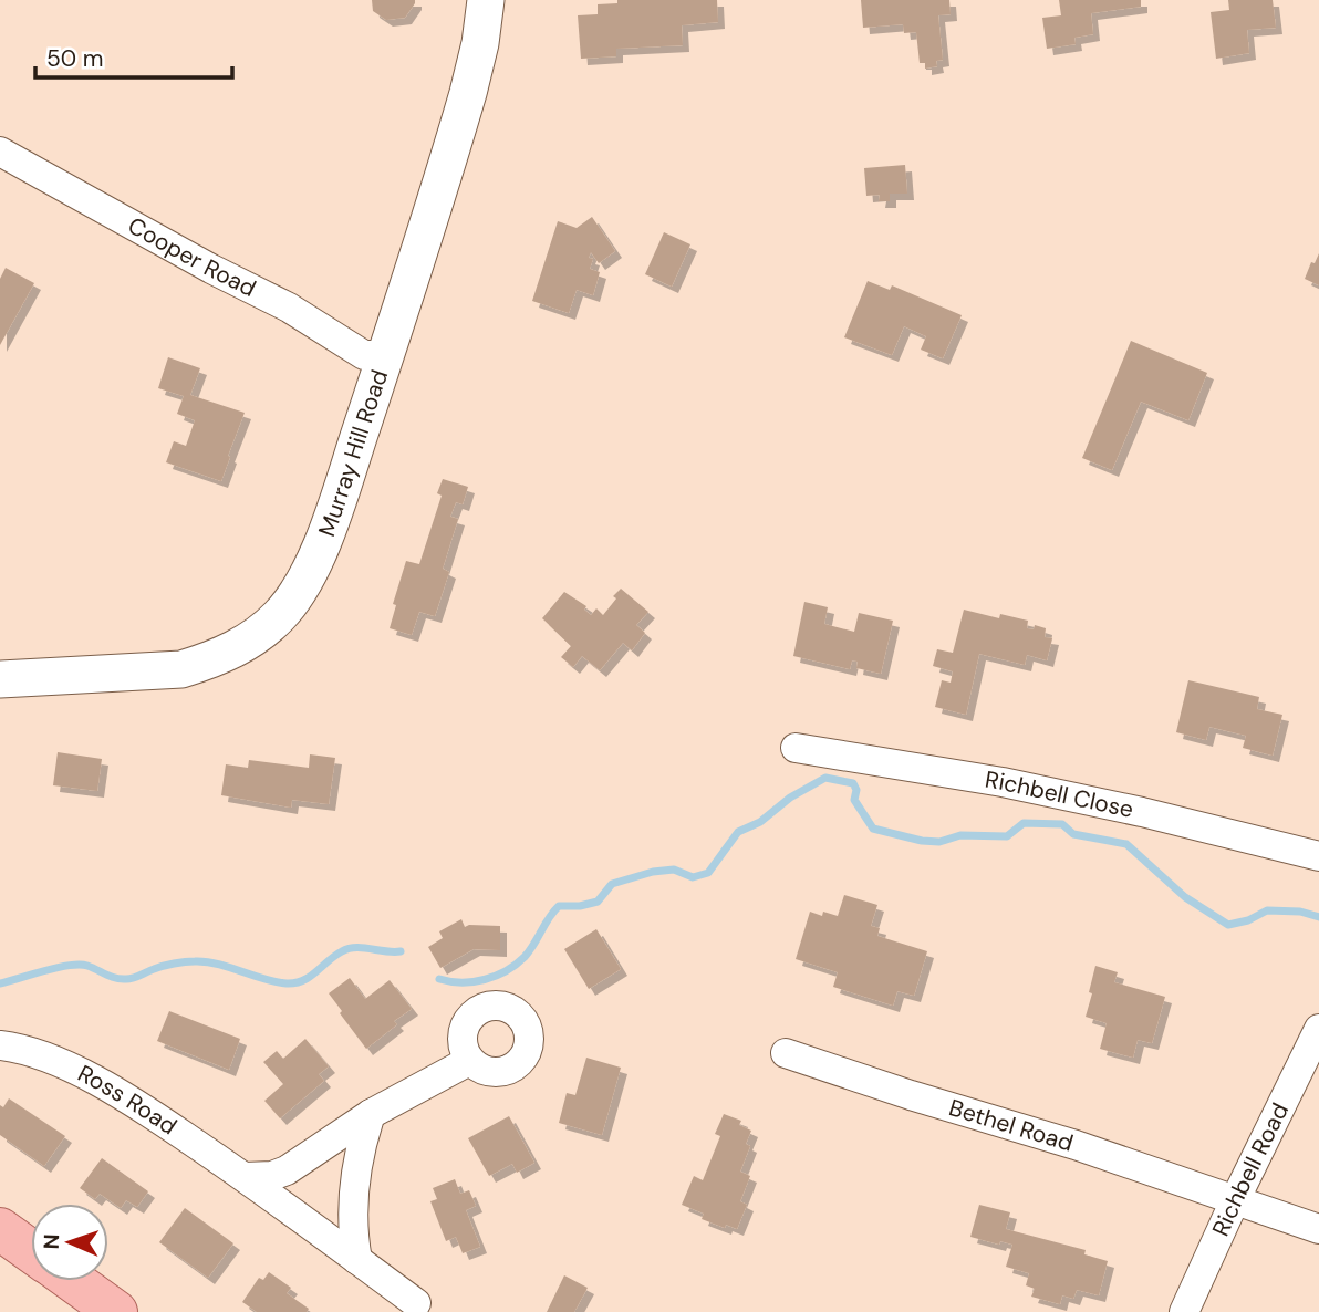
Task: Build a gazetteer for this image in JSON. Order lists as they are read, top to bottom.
{
  "streets": {
    "street": [
      "Cooper Road",
      "Murray Hill Road",
      "Richbell Close",
      "Ross Road",
      "Bethel Road",
      "Richbell Road"
    ]
  },
  "crossings": [
    ["Cooper Road", "Murray Hill Road"],
    ["Bethel Road", "Richbell Road"]
  ],
  "scale_bar": "50 m",
  "north": "left"
}
